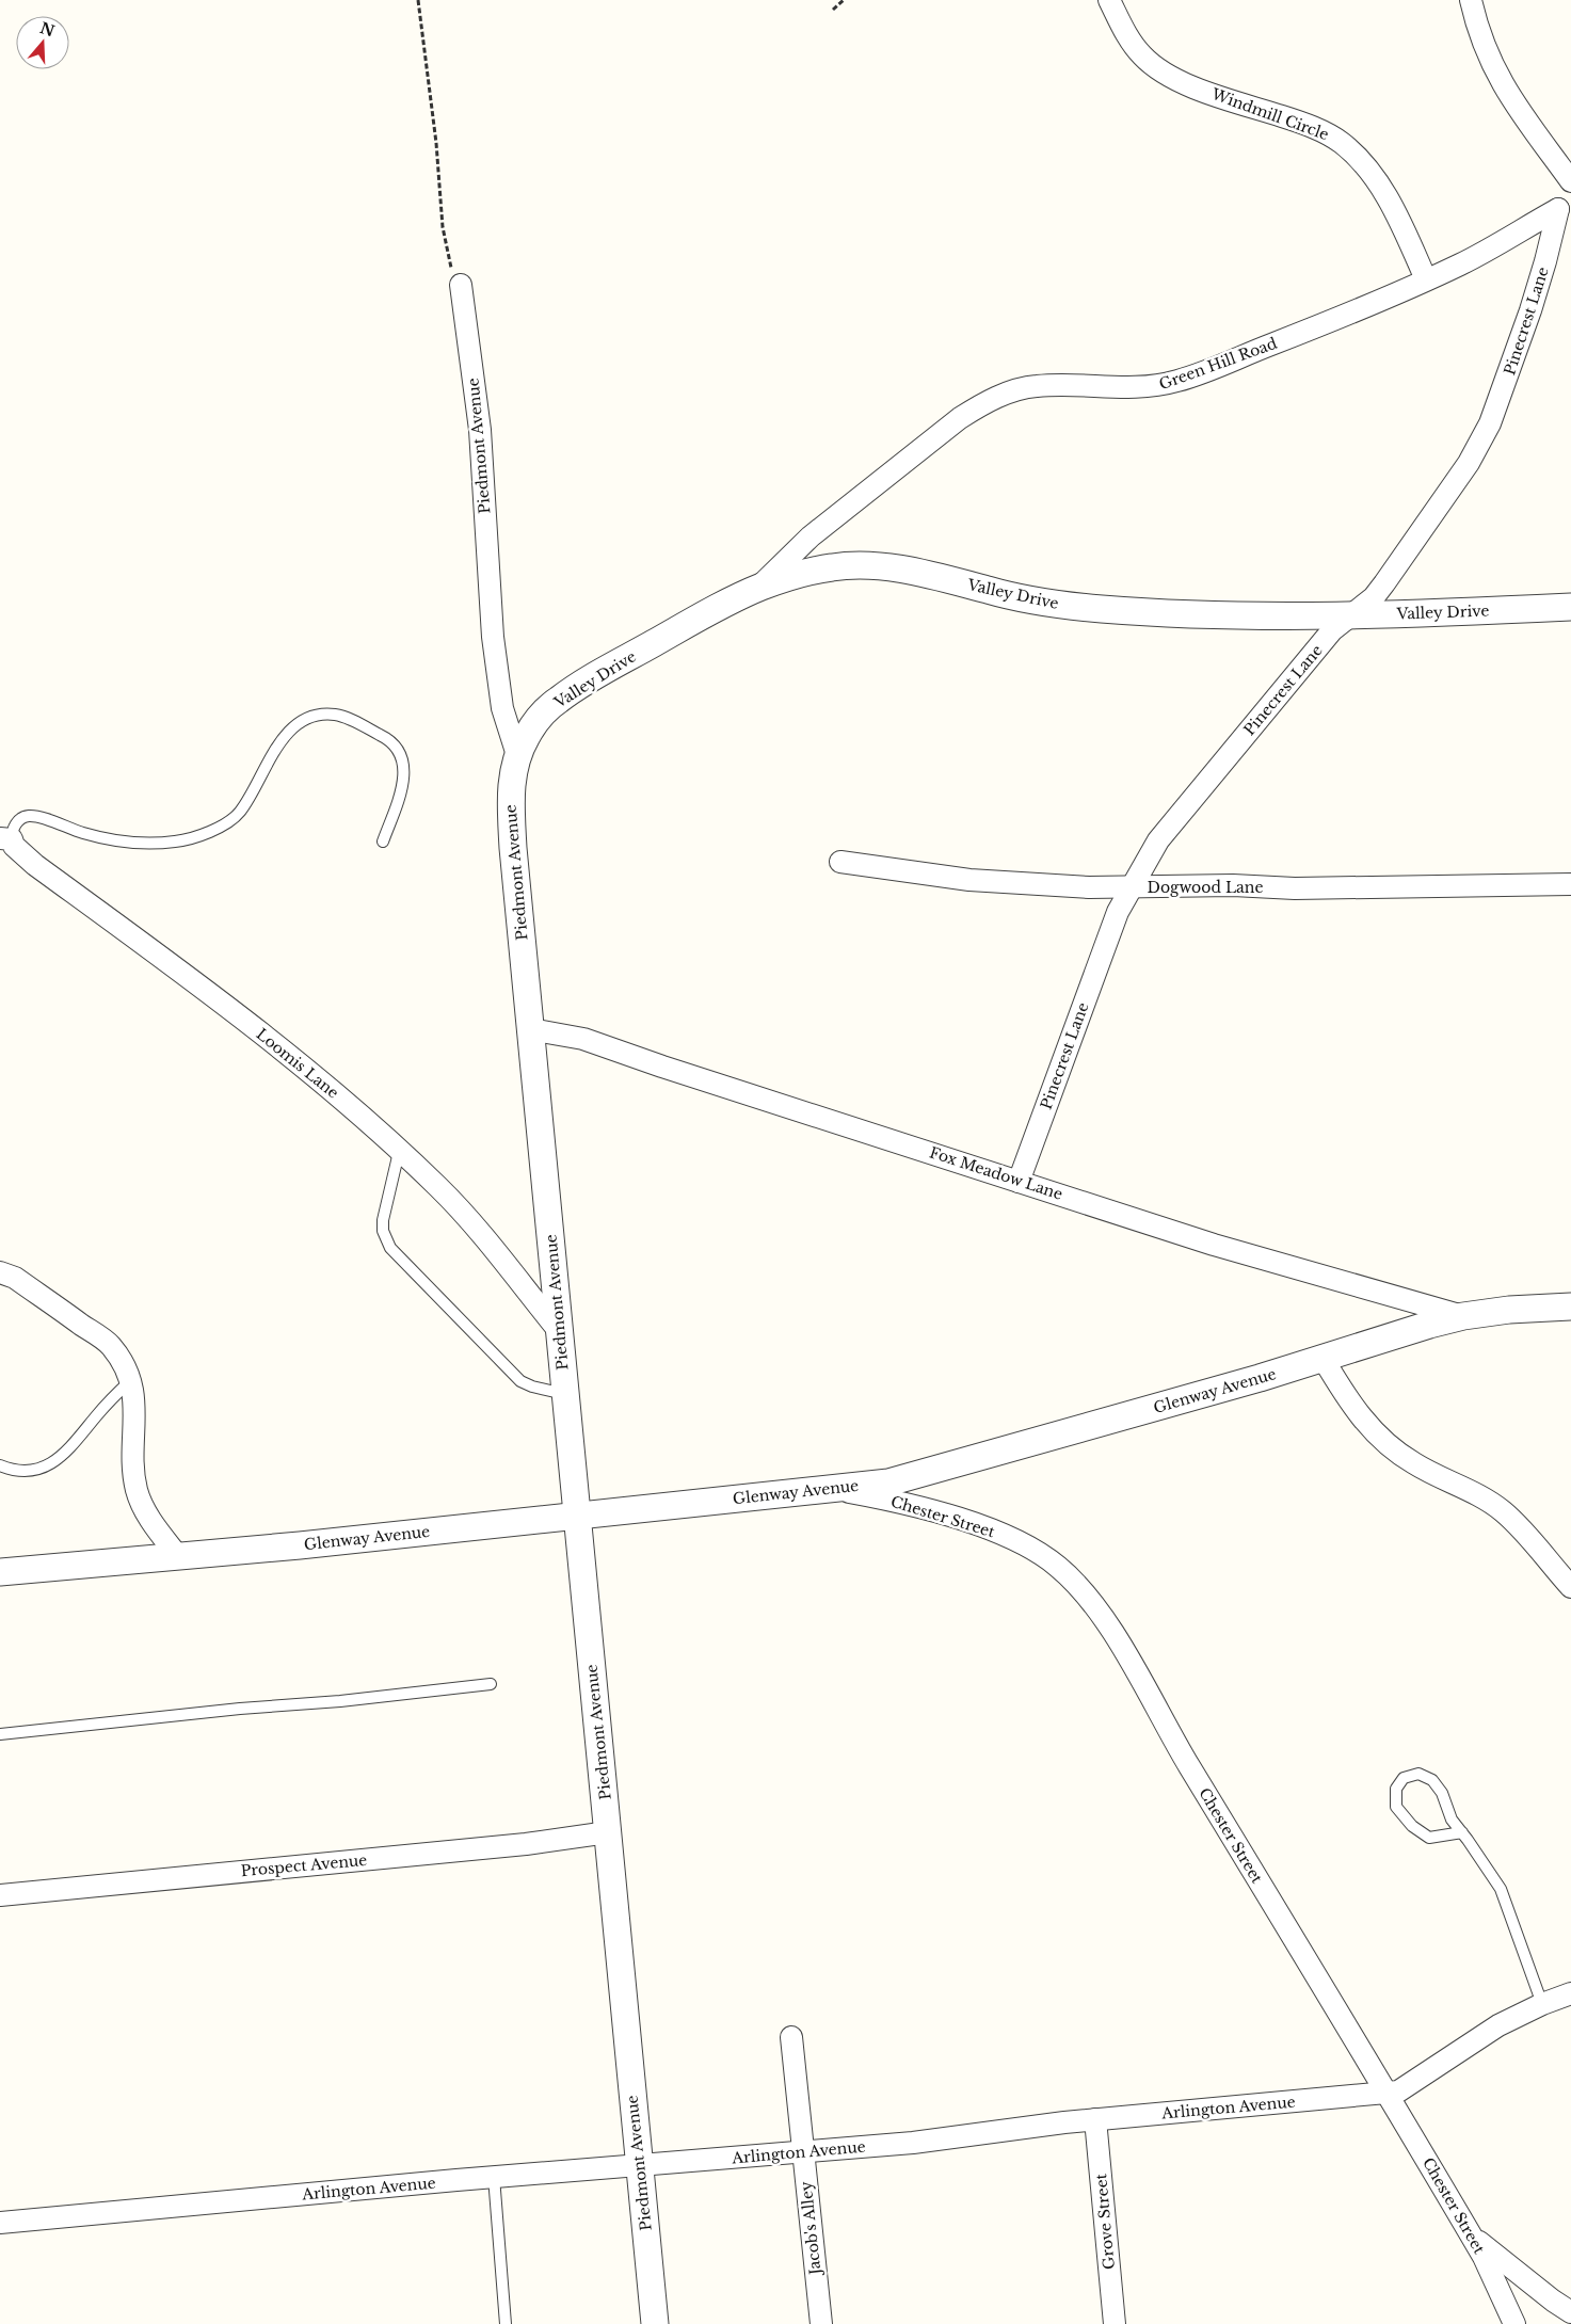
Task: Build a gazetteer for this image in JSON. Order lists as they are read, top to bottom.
{
  "streets": {
    "street": [
      "Windmill Circle",
      "Pinecrest Lane",
      "Green Hill Road",
      "Piedmont Avenue",
      "Valley Drive",
      "Dogwood Lane",
      "Loomis Lane",
      "Fox Meadow Lane",
      "Glenway Avenue",
      "Chester Street",
      "Prospect Avenue",
      "Arlington Avenue",
      "Grove Street",
      "Jacob's Alley"
    ]
  },
  "crossings": [
    ["Windmill Circle", "Green Hill Road"],
    ["Pinecrest Lane", "Green Hill Road"],
    ["Pinecrest Lane", "Valley Drive"],
    ["Pinecrest Lane", "Dogwood Lane"],
    ["Pinecrest Lane", "Fox Meadow Lane"],
    ["Green Hill Road", "Valley Drive"],
    ["Piedmont Avenue", "Valley Drive"],
    ["Piedmont Avenue", "Loomis Lane"],
    ["Piedmont Avenue", "Fox Meadow Lane"],
    ["Piedmont Avenue", "Glenway Avenue"],
    ["Piedmont Avenue", "Prospect Avenue"],
    ["Piedmont Avenue", "Arlington Avenue"],
    ["Fox Meadow Lane", "Glenway Avenue"],
    ["Glenway Avenue", "Chester Street"],
    ["Chester Street", "Arlington Avenue"],
    ["Arlington Avenue", "Grove Street"],
    ["Arlington Avenue", "Jacob's Alley"]
  ],
  "north": "top"
}
